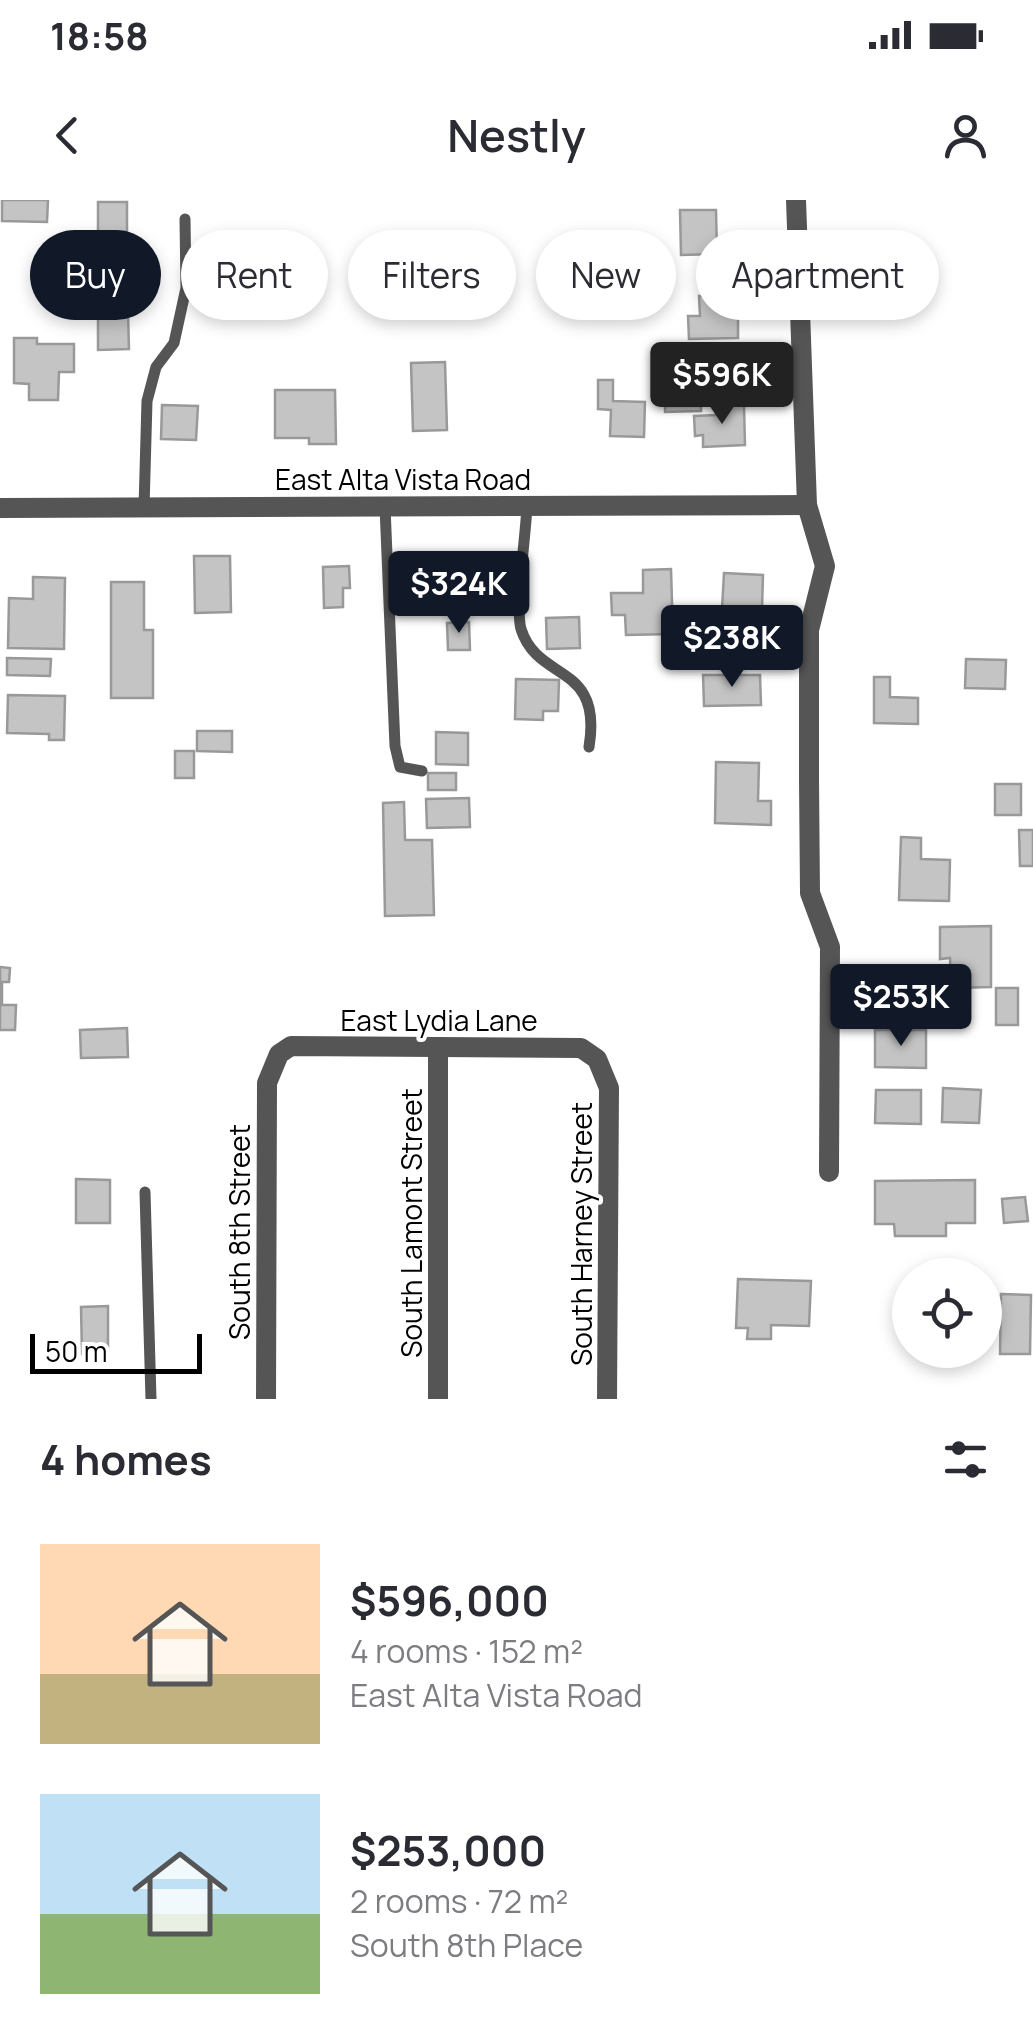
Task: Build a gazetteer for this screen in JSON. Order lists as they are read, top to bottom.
{
  "streets": {
    "street": [
      "East Alta Vista Road",
      "East Lydia Lane",
      "South Lamont Street",
      "South 8th Street",
      "South Harney Street"
    ]
  },
  "crossings": [
    ["East Lydia Lane", "South Lamont Street"],
    ["East Lydia Lane", "South 8th Street"],
    ["East Lydia Lane", "South Harney Street"]
  ],
  "scale_bar": "50 m",
  "page": {
    "status": "18:58",
    "header": "Nestly",
    "chip": [
      "Buy",
      "Rent",
      "Filters",
      "New",
      "Apartment"
    ],
    "price": [
      "$596K",
      "$324K",
      "$238K",
      "$253K"
    ],
    "scale": "50 m",
    "heading": "4 homes",
    "list": [
      {
        "name": "$596,000",
        "note": "4 rooms · 152 m² · East Alta Vista Road"
      },
      {
        "name": "$253,000",
        "note": "2 rooms · 72 m² · South 8th Place"
      }
    ]
  }
}
